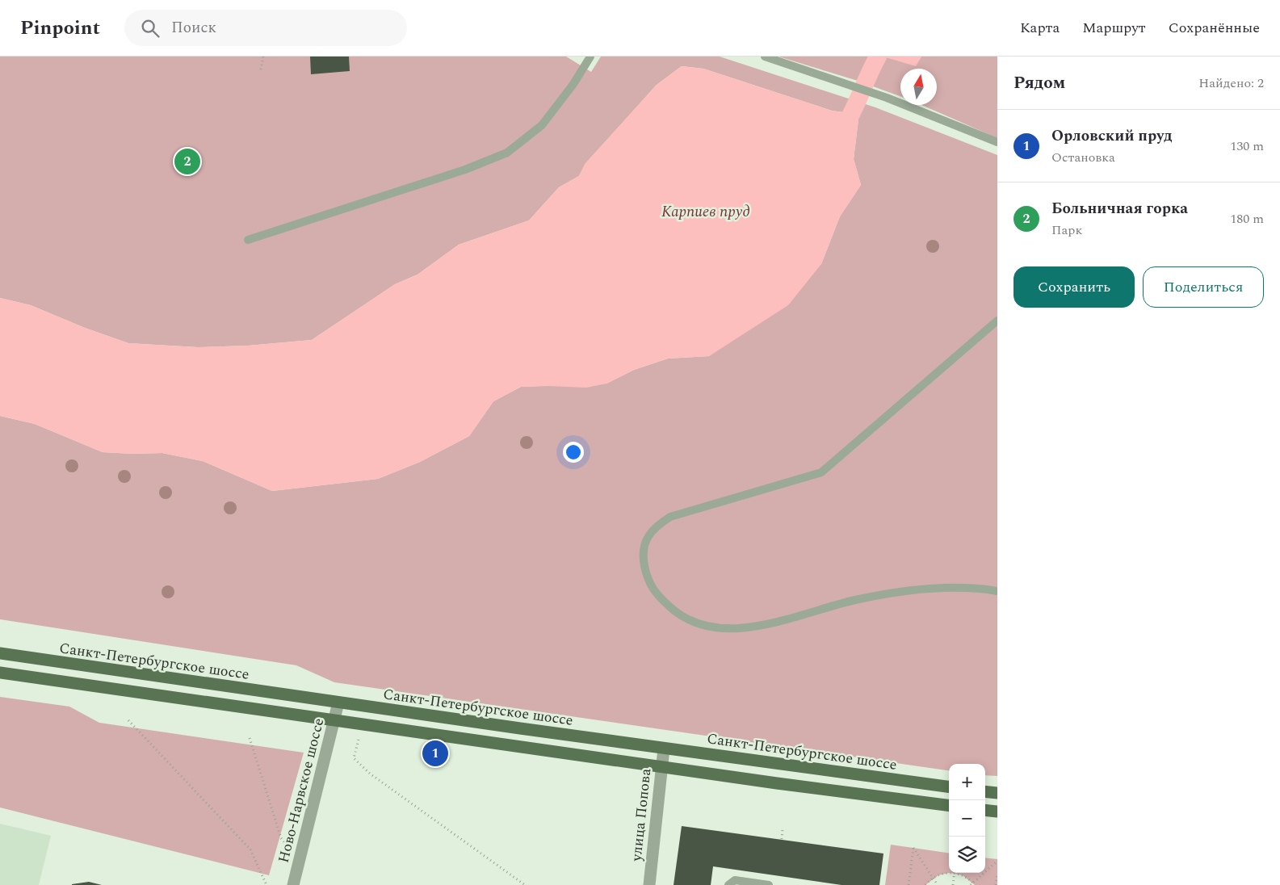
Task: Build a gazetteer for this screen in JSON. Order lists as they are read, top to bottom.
{
  "streets": {
    "main road": ["Санкт-Петербургское шоссе"],
    "street": ["Ново-Нарвское шоссе", "улица Попова"]
  },
  "crossings": [
    ["Санкт-Петербургское шоссе", "Ново-Нарвское шоссе"],
    ["Санкт-Петербургское шоссе", "улица Попова"]
  ],
  "water": ["Карпиев пруд"],
  "north": "top",
  "page": {
    "header": "Pinpoint",
    "search": "Поиск",
    "nav": ["Карта", "Маршрут", "Сохранённые"],
    "heading": ["Рядом", "Найдено: 2"],
    "list": [
      {
        "mark": "1",
        "name": "Орловский пруд",
        "note": "Остановка",
        "value": "130 m"
      },
      {
        "mark": "2",
        "name": "Больничная горка",
        "note": "Парк",
        "value": "180 m"
      }
    ],
    "pins": ["2", "1"],
    "buttons": ["Сохранить", "Поделиться"],
    "map_buttons": ["+", "−"]
  }
}
